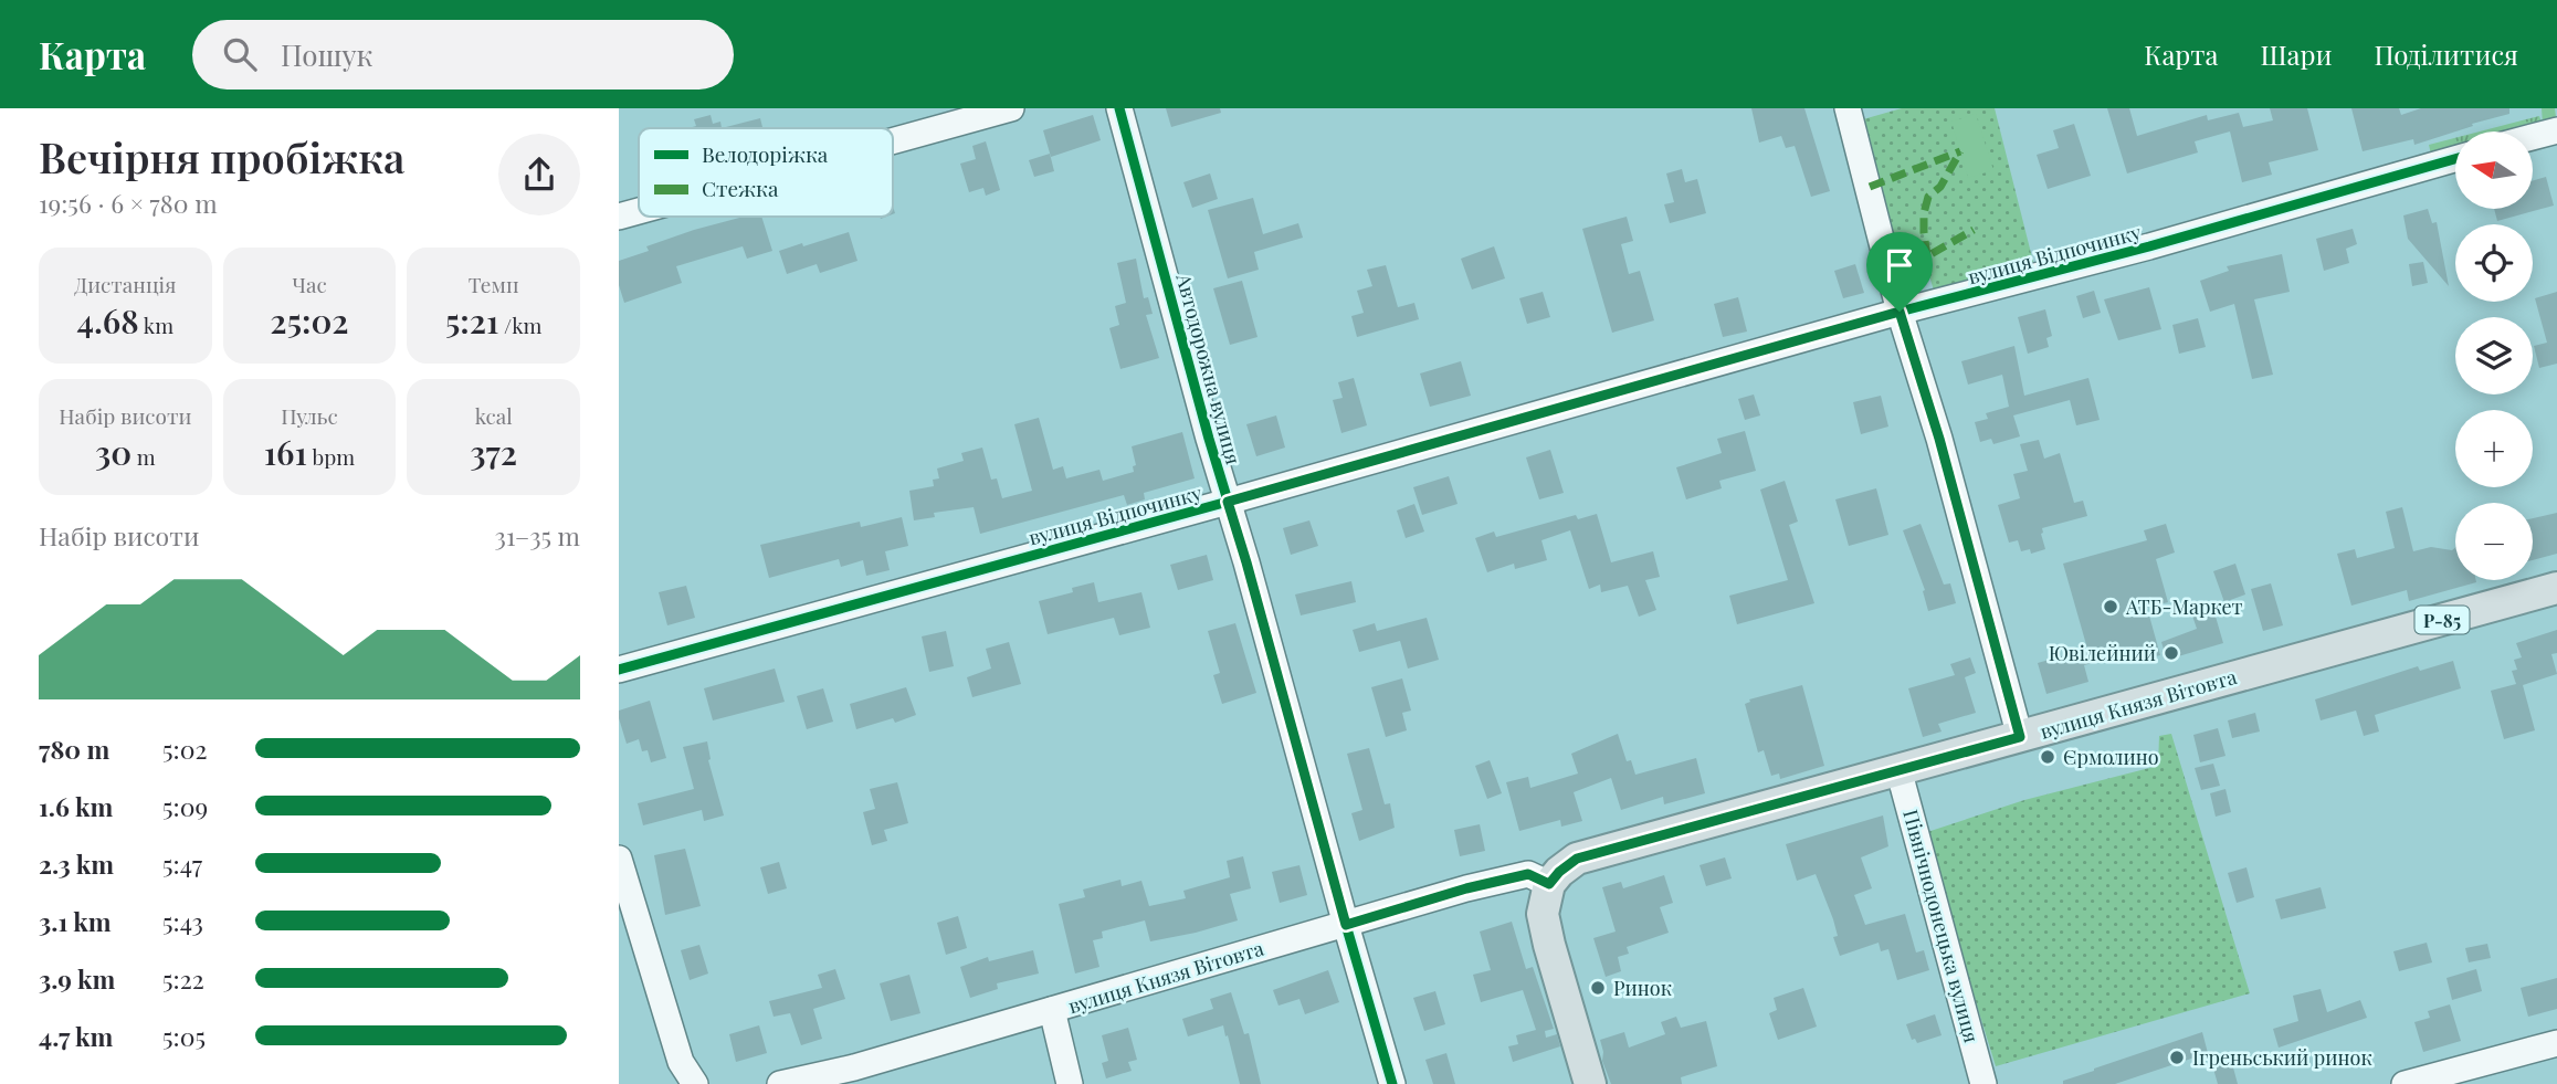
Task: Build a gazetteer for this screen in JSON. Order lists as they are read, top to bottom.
{
  "streets": {
    "main road": ["Р-85", "вулиця Князя Вітовта"],
    "street": ["вулиця Відпочинку", "Автодорожна вулиця", "Північнодонецька вулиця"]
  },
  "crossings": [
    ["вулиця Відпочинку", "Автодорожна вулиця"],
    ["Автодорожна вулиця", "вулиця Князя Вітовта"],
    ["вулиця Князя Вітовта", "Північнодонецька вулиця"]
  ],
  "places": [
    "АТБ-Маркет",
    "Ювілейний",
    "Єрмолино",
    "Ринок",
    "Ігреньський ринок"
  ],
  "legend": ["Велодоріжка", "Стежка"],
  "north": "left",
  "page": {
    "header": "Карта",
    "search": "Пошук",
    "nav": ["Карта", "Шари", "Поділитися"],
    "heading": ["Вечірня пробіжка", "19:56 · 6 × 780 m"],
    "map_buttons": ["+", "−"],
    "stats": [
      ["Дистанція", "4.68 km"],
      ["Час", "25:02"],
      ["Темп", "5:21 /km"],
      ["Набір висоти", "30 m"],
      ["Пульс", "161 bpm"],
      ["kcal", "372"]
    ],
    "chart": ["Набір висоти", "31–35 m"],
    "list": [
      {
        "name": "780 m",
        "note": "5:02"
      },
      {
        "name": "1.6 km",
        "note": "5:09"
      },
      {
        "name": "2.3 km",
        "note": "5:47"
      },
      {
        "name": "3.1 km",
        "note": "5:43"
      },
      {
        "name": "3.9 km",
        "note": "5:22"
      },
      {
        "name": "4.7 km",
        "note": "5:05"
      }
    ]
  }
}
